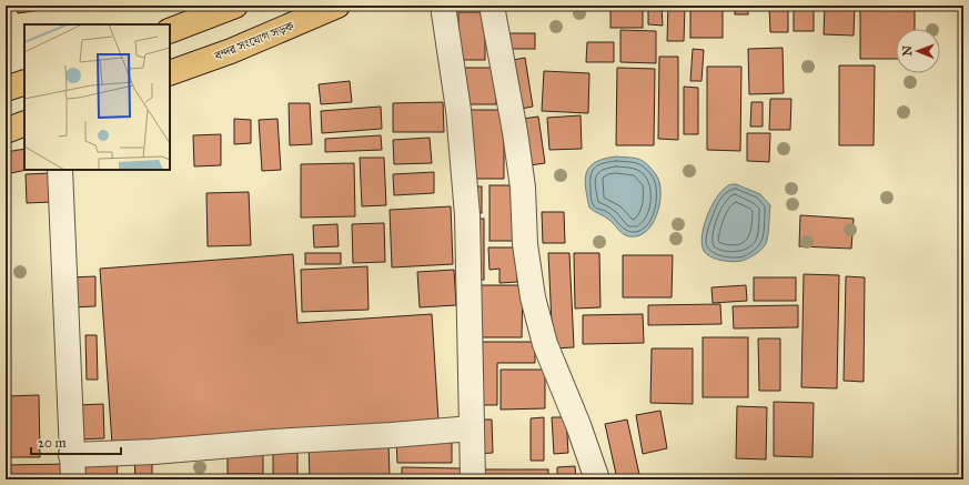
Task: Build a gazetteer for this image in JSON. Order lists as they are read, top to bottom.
{
  "streets": {
    "highway": ["বন্দর সংযোগ সড়ক"]
  },
  "scale_bar": "20 m",
  "north": "left"
}
